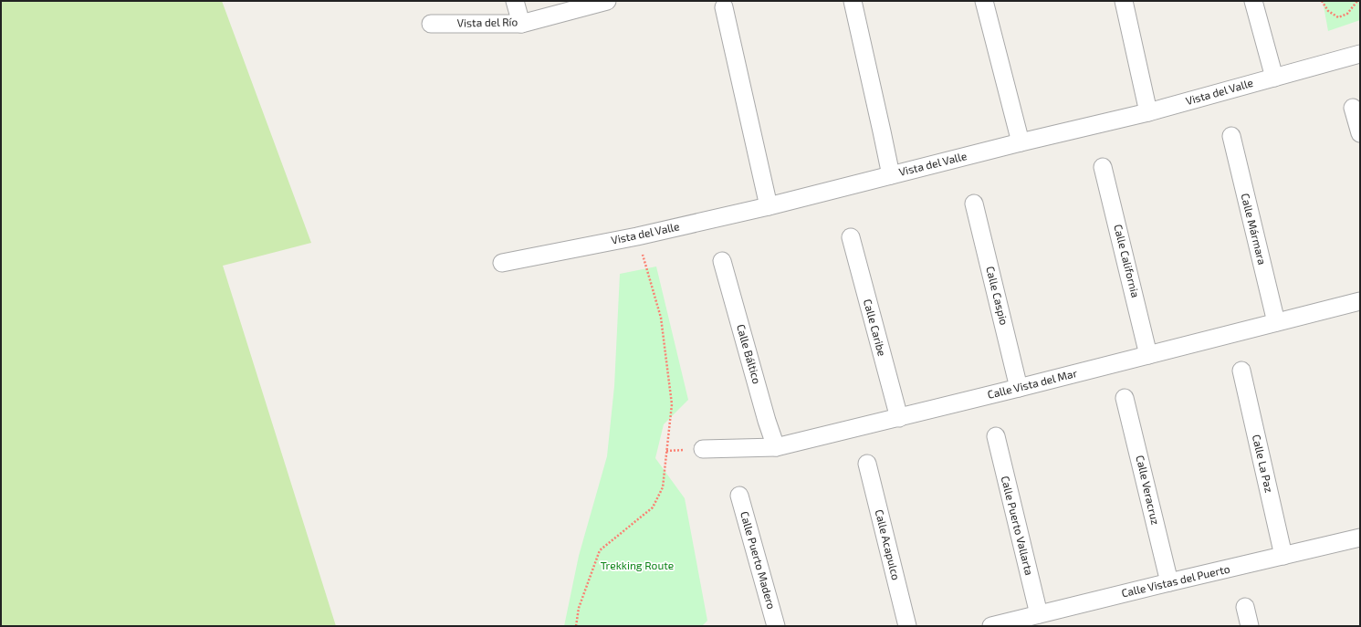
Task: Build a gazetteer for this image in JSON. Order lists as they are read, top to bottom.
{
  "streets": {
    "street": [
      "Vista del Río",
      "Vista del Valle",
      "Calle Mármara",
      "Calle California",
      "Calle Caspio",
      "Calle Caribe",
      "Calle Báltico",
      "Calle Vista del Mar",
      "Calle La Paz",
      "Calle Veracruz",
      "Calle Puerto Vallarta",
      "Calle Acapulco",
      "Calle Puerto Madero",
      "Calle Vistas del Puerto"
    ]
  },
  "crossings": [
    ["Calle Mármara", "Calle Vista del Mar"],
    ["Calle California", "Calle Vista del Mar"],
    ["Calle Caspio", "Calle Vista del Mar"],
    ["Calle Caribe", "Calle Vista del Mar"],
    ["Calle Báltico", "Calle Vista del Mar"],
    ["Calle La Paz", "Calle Vistas del Puerto"],
    ["Calle Veracruz", "Calle Vistas del Puerto"],
    ["Calle Puerto Vallarta", "Calle Vistas del Puerto"]
  ],
  "parks": ["Trekking Route"]
}
